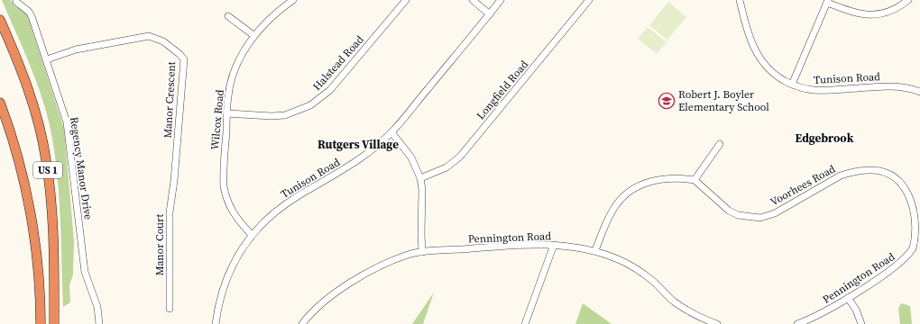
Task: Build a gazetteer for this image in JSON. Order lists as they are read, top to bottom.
{
  "streets": {
    "highway": ["US 1"],
    "street": [
      "Halstead Road",
      "Tunison Road",
      "Longfield Road",
      "Manor Crescent",
      "Wilcox Road",
      "Regency Manor Drive",
      "Voorhees Road",
      "Pennington Road",
      "Manor Court"
    ]
  },
  "crossings": [
    ["Halstead Road", "Wilcox Road"],
    ["Tunison Road", "Wilcox Road"],
    ["Manor Crescent", "Regency Manor Drive"],
    ["Manor Crescent", "Manor Court"],
    ["Voorhees Road", "Pennington Road"]
  ],
  "districts": ["Edgebrook", "Rutgers Village"],
  "places": {
    "school or university": ["Robert J. Boyler Elementary School"]
  }
}
